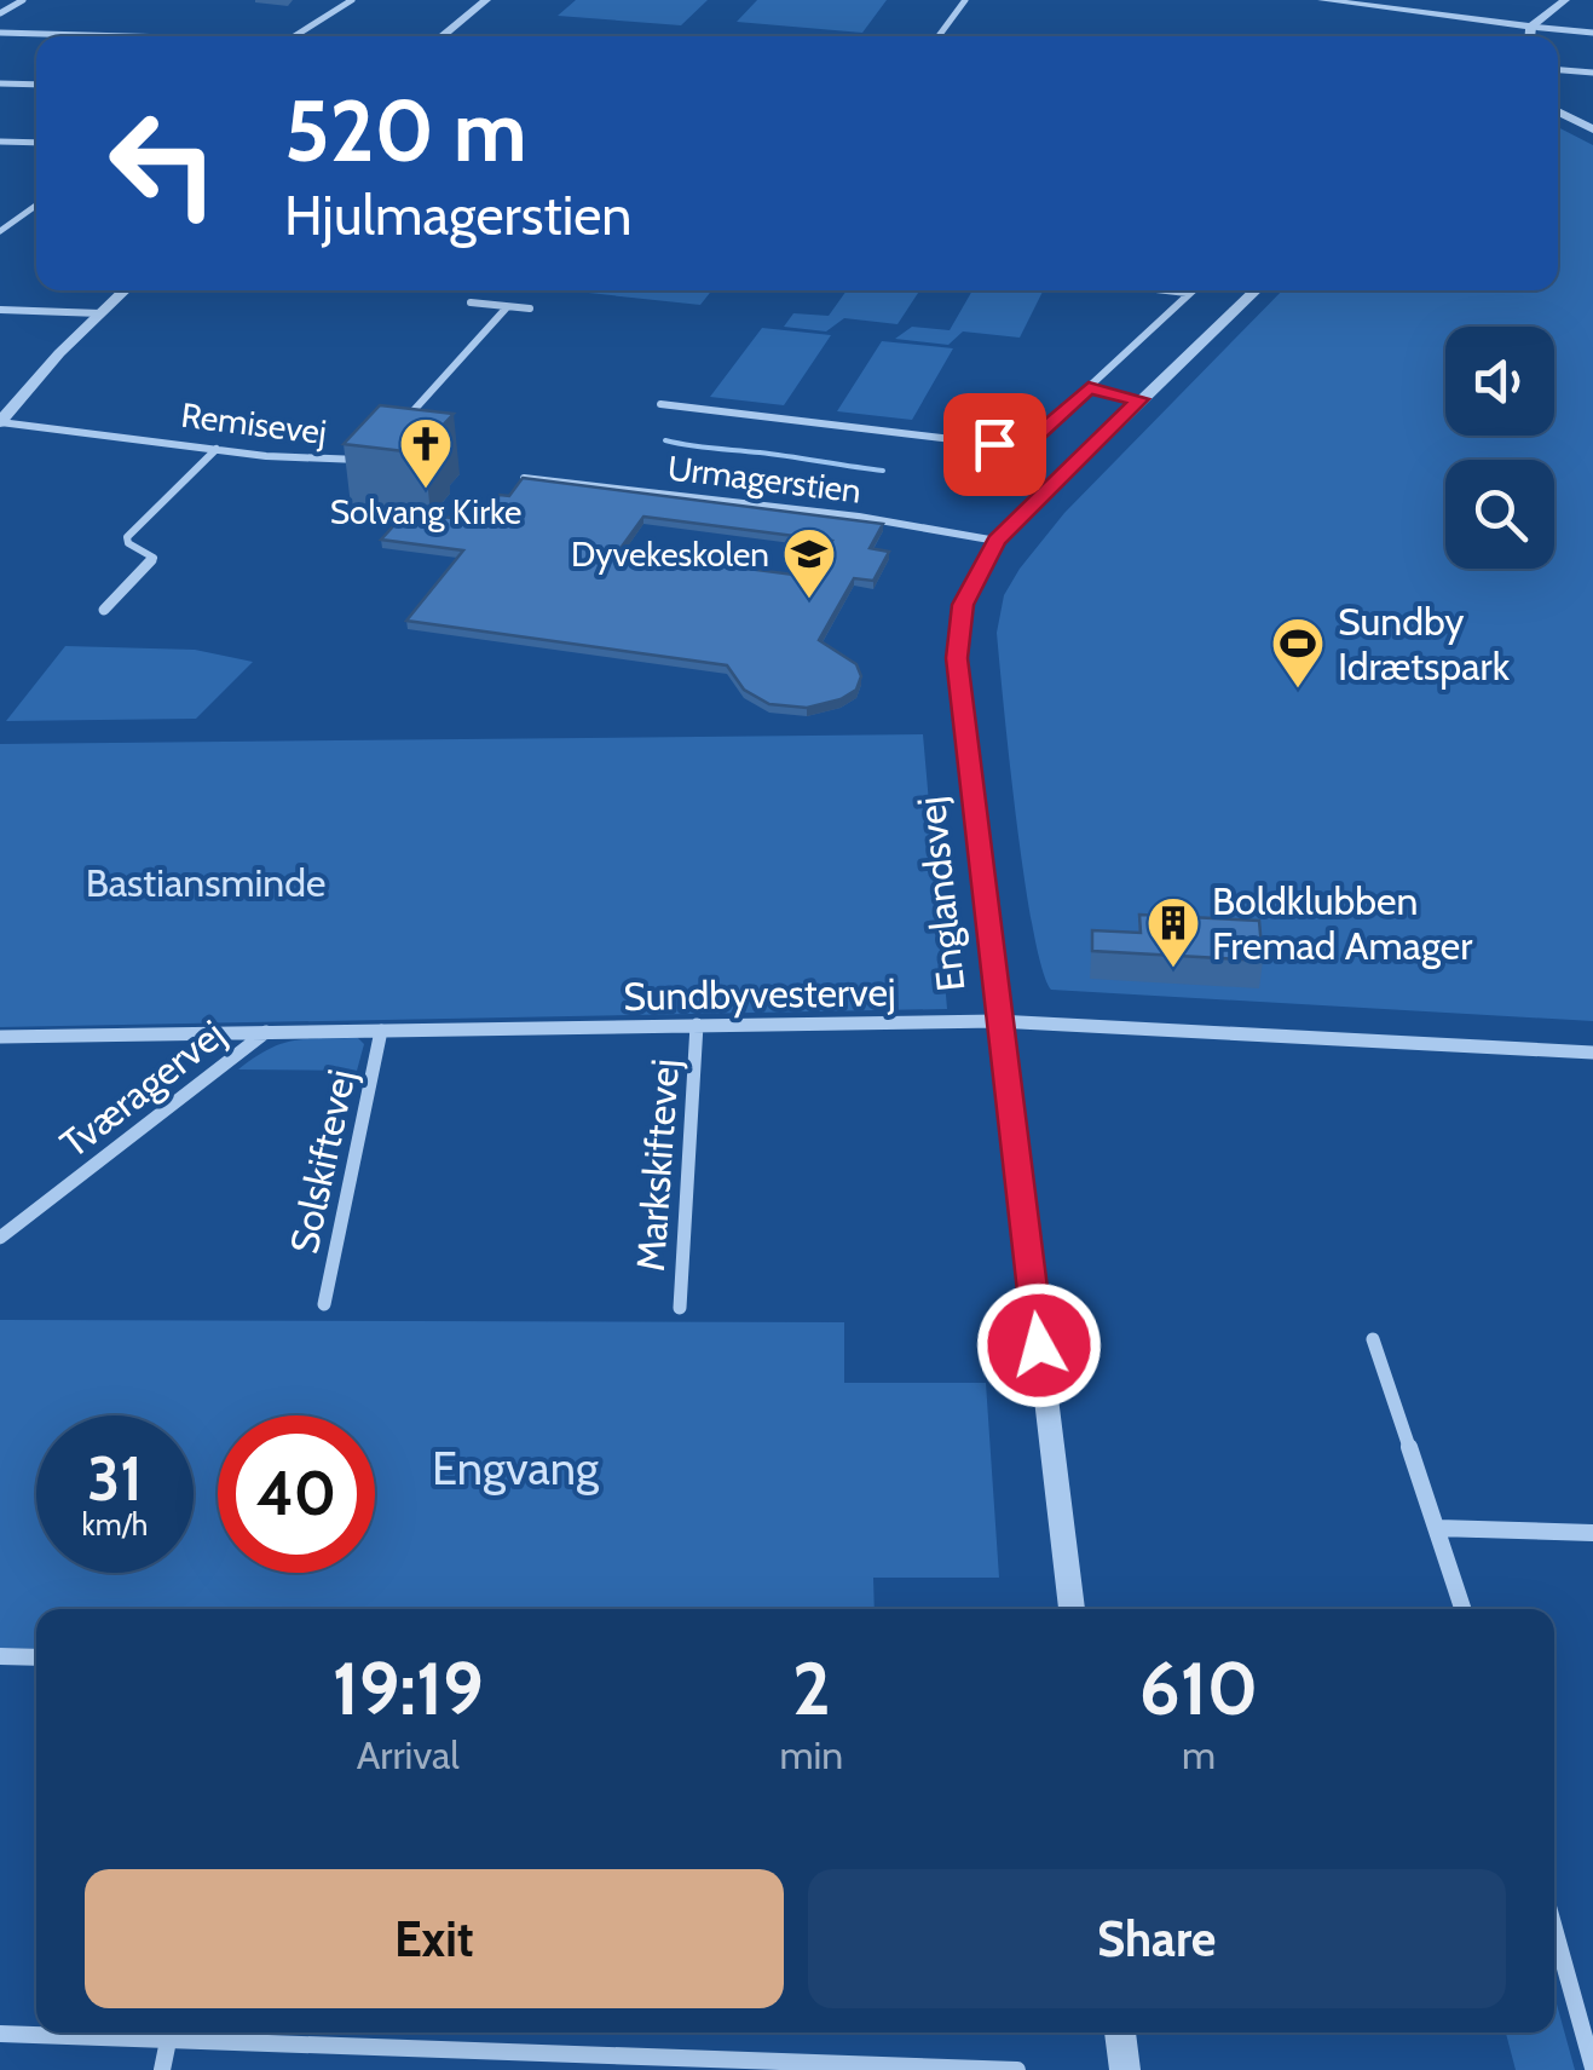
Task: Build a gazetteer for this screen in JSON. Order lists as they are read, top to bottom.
{
  "streets": {
    "street": [
      "Remisevej",
      "Urmagerstien",
      "Englandsvej",
      "Sundbyvestervej",
      "Tværagervej",
      "Solskiftevej",
      "Markskiftevej"
    ]
  },
  "crossings": [
    ["Urmagerstien", "Englandsvej"],
    ["Englandsvej", "Sundbyvestervej"],
    ["Sundbyvestervej", "Tværagervej"],
    ["Sundbyvestervej", "Solskiftevej"],
    ["Sundbyvestervej", "Markskiftevej"]
  ],
  "parks": ["Bastiansminde", "Engvang"],
  "places": {
    "church": ["Solvang Kirke"],
    "school or university": ["Dyvekeskolen"],
    "sports": ["Sundby Idrætspark"],
    "building": ["Boldklubben Fremad Amager"]
  },
  "page": {
    "turn": ["520 m", "Hjulmagerstien"],
    "speed": "31 km/h",
    "limit": "40",
    "eta": [
      "19:19",
      "Arrival",
      "2",
      "min",
      "610",
      "m"
    ],
    "buttons": ["Exit", "Share"]
  }
}
